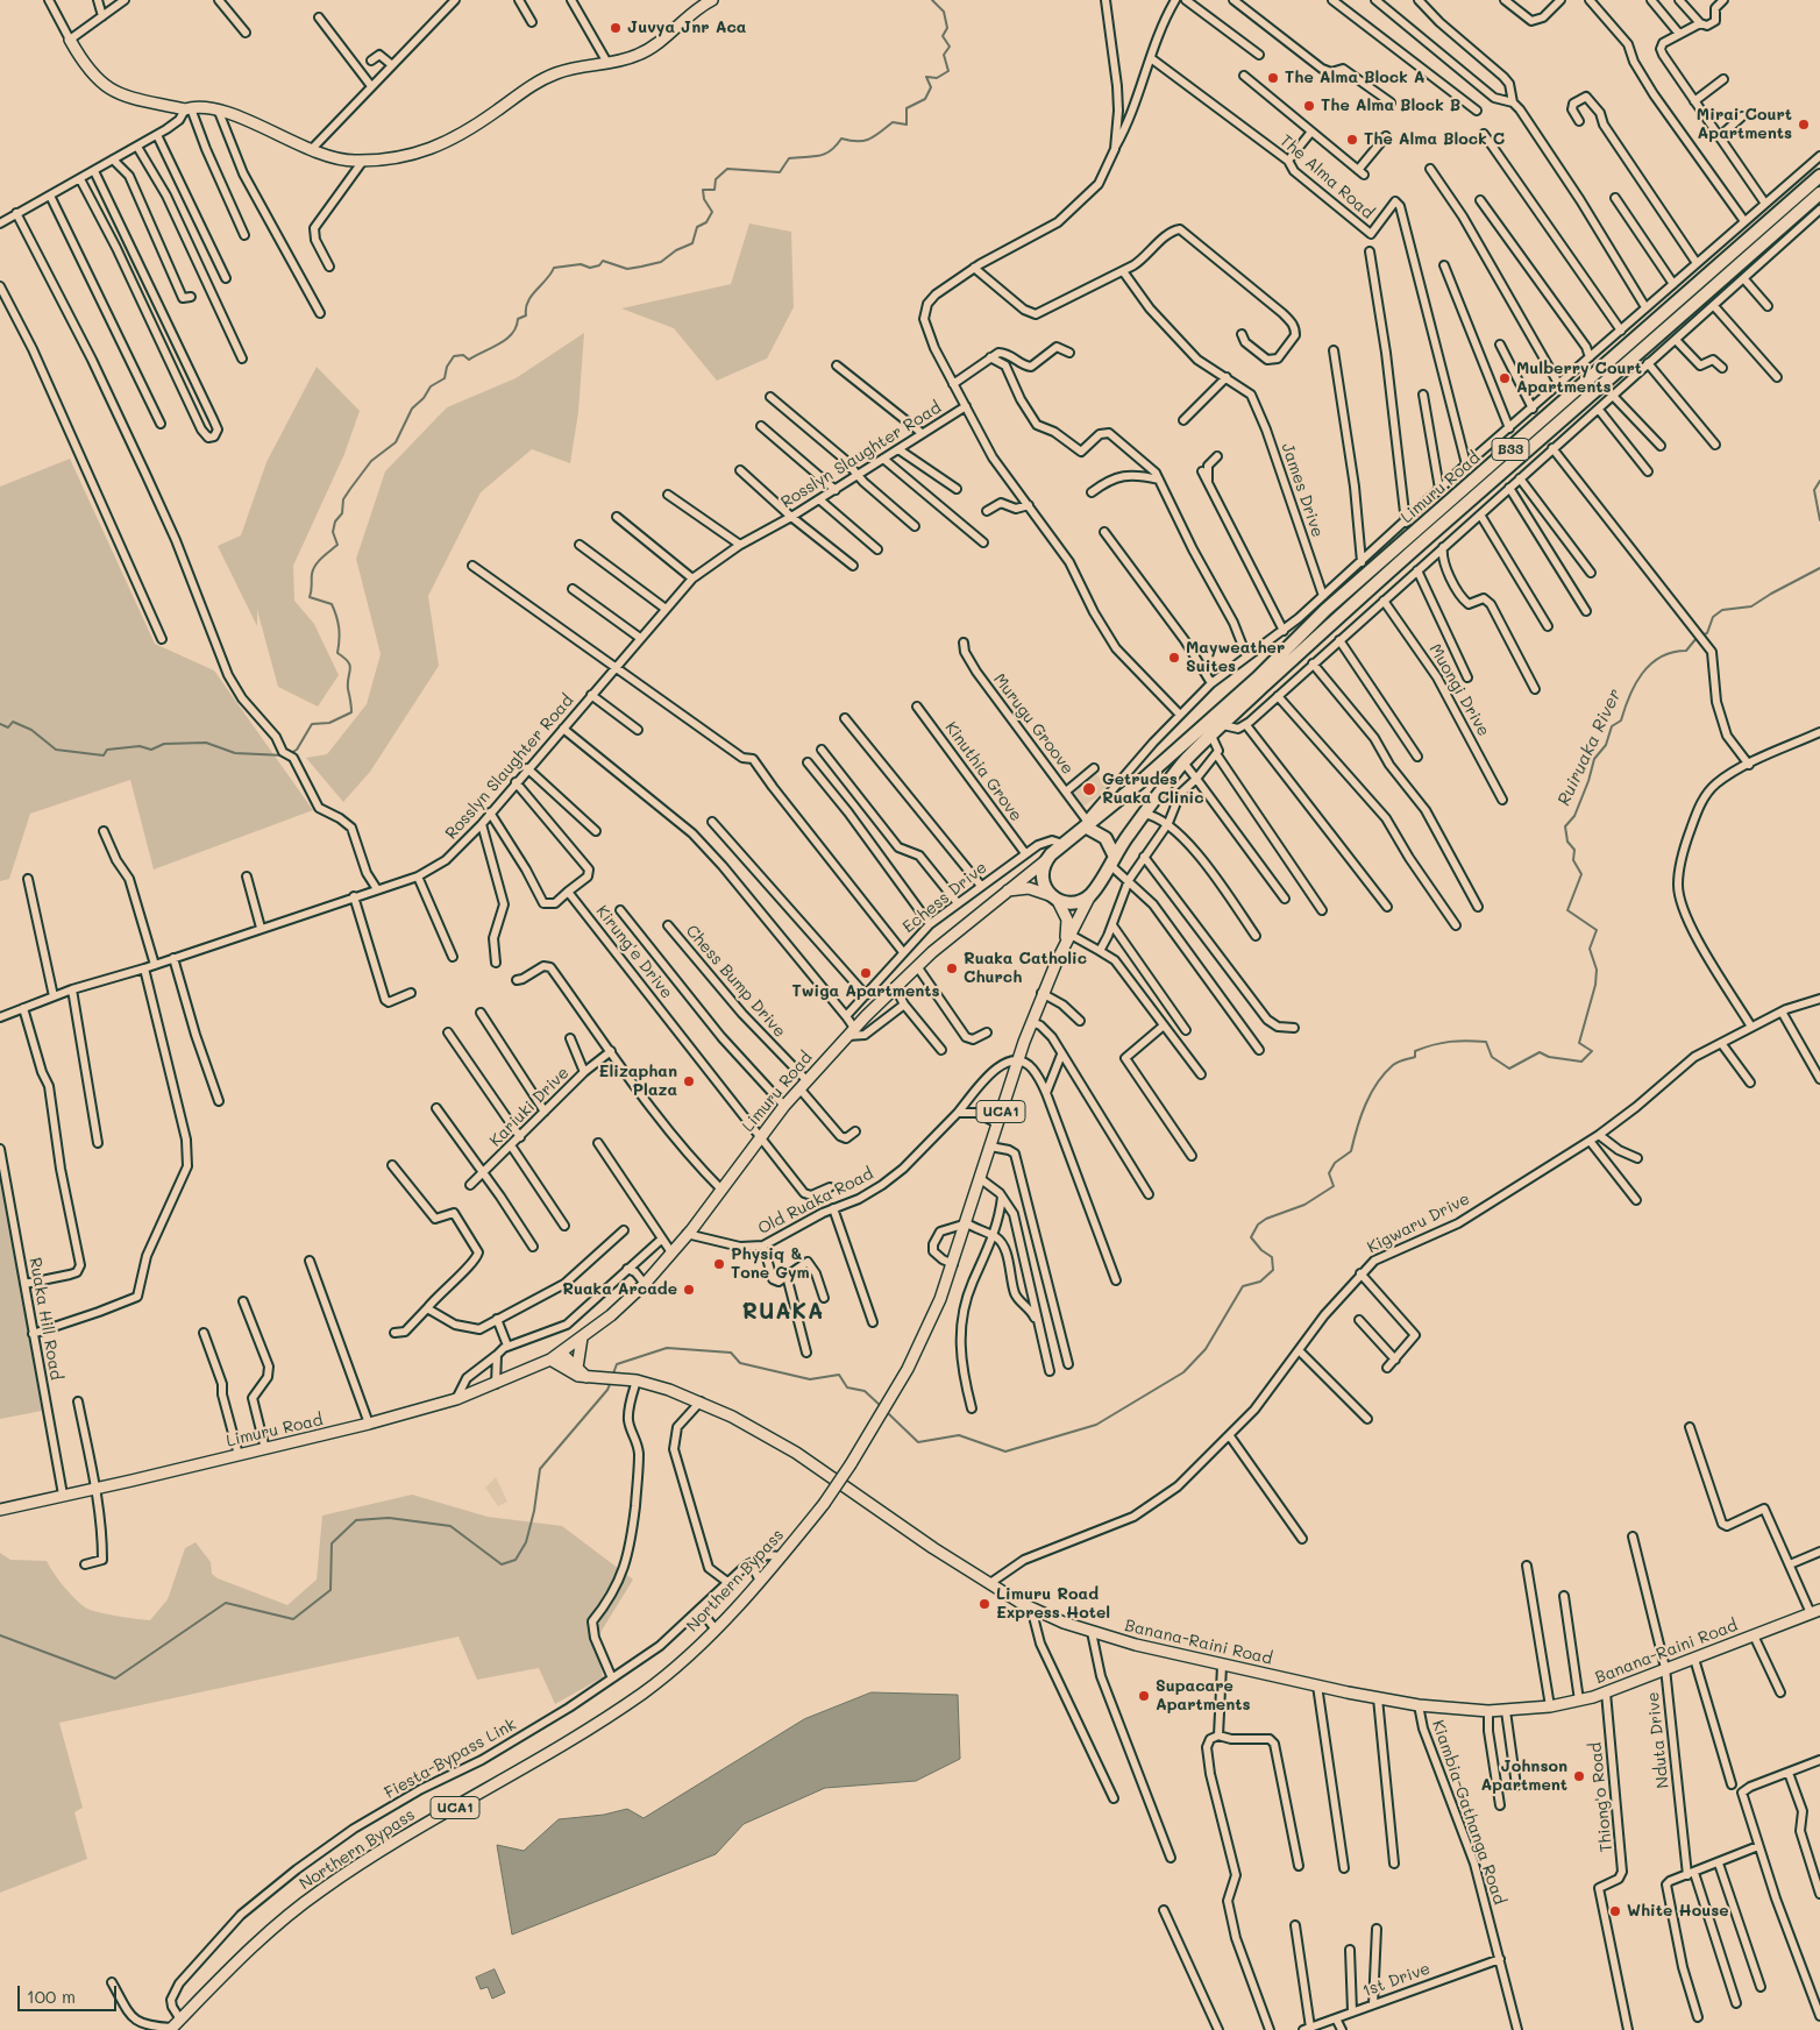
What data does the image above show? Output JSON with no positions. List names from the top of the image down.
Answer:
{
  "streets": {
    "highway": ["B33", "Limuru Road", "Northern Bypass"],
    "main road": ["UCA1", "Banana-Raini Road"],
    "street": [
      "The Alma Road",
      "Rosslyn Slaughter Road",
      "James Drive",
      "Muongi Drive",
      "Murugu Groove",
      "Kinuthia Grove",
      "Echess Drive",
      "Kirung'e Drive",
      "Chess Bump Drive",
      "Kariuki Drive",
      "Old Ruaka Road",
      "Kigwaru Drive",
      "Ruaka Hill Road",
      "Nduta Drive",
      "Fiesta-Bypass Link",
      "Thiong'o Road",
      "Kiambia-Gathanga Road",
      "1st Drive"
    ]
  },
  "crossings": [
    ["Limuru Road", "Murugu Groove"],
    ["Limuru Road", "Echess Drive"],
    ["Limuru Road", "Kirung'e Drive"],
    ["Limuru Road", "Chess Bump Drive"],
    ["Limuru Road", "Old Ruaka Road"],
    ["Limuru Road", "Ruaka Hill Road"],
    ["Limuru Road", "Northern Bypass"],
    ["Murugu Groove", "Echess Drive"],
    ["Murugu Groove", "Northern Bypass"],
    ["Kinuthia Grove", "Echess Drive"],
    ["Echess Drive", "Northern Bypass"],
    ["Old Ruaka Road", "Northern Bypass"],
    ["Kigwaru Drive", "Banana-Raini Road"],
    ["Northern Bypass", "Fiesta-Bypass Link"],
    ["Banana-Raini Road", "Nduta Drive"],
    ["Banana-Raini Road", "Thiong'o Road"],
    ["Banana-Raini Road", "Kiambia-Gathanga Road"],
    ["Kiambia-Gathanga Road", "1st Drive"]
  ],
  "districts": ["RUAKA"],
  "water": ["Ruiruaka River"],
  "places": [
    "Juvya Jnr Aca",
    "The Alma Block A",
    "The Alma Block B",
    "Mirai Court Apartments",
    "The Alma Block C",
    "Mulberry Court Apartments",
    "Mayweather Suites",
    "Getrudes Ruaka Clinic",
    "Ruaka Catholic Church",
    "Twiga Apartments",
    "Elizaphan Plaza",
    "Physiq & Tone Gym",
    "Ruaka Arcade",
    "Limuru Road Express Hotel",
    "Supacare Apartments",
    "Johnson Apartment",
    "White House"
  ],
  "scale_bar": "100 m"
}
